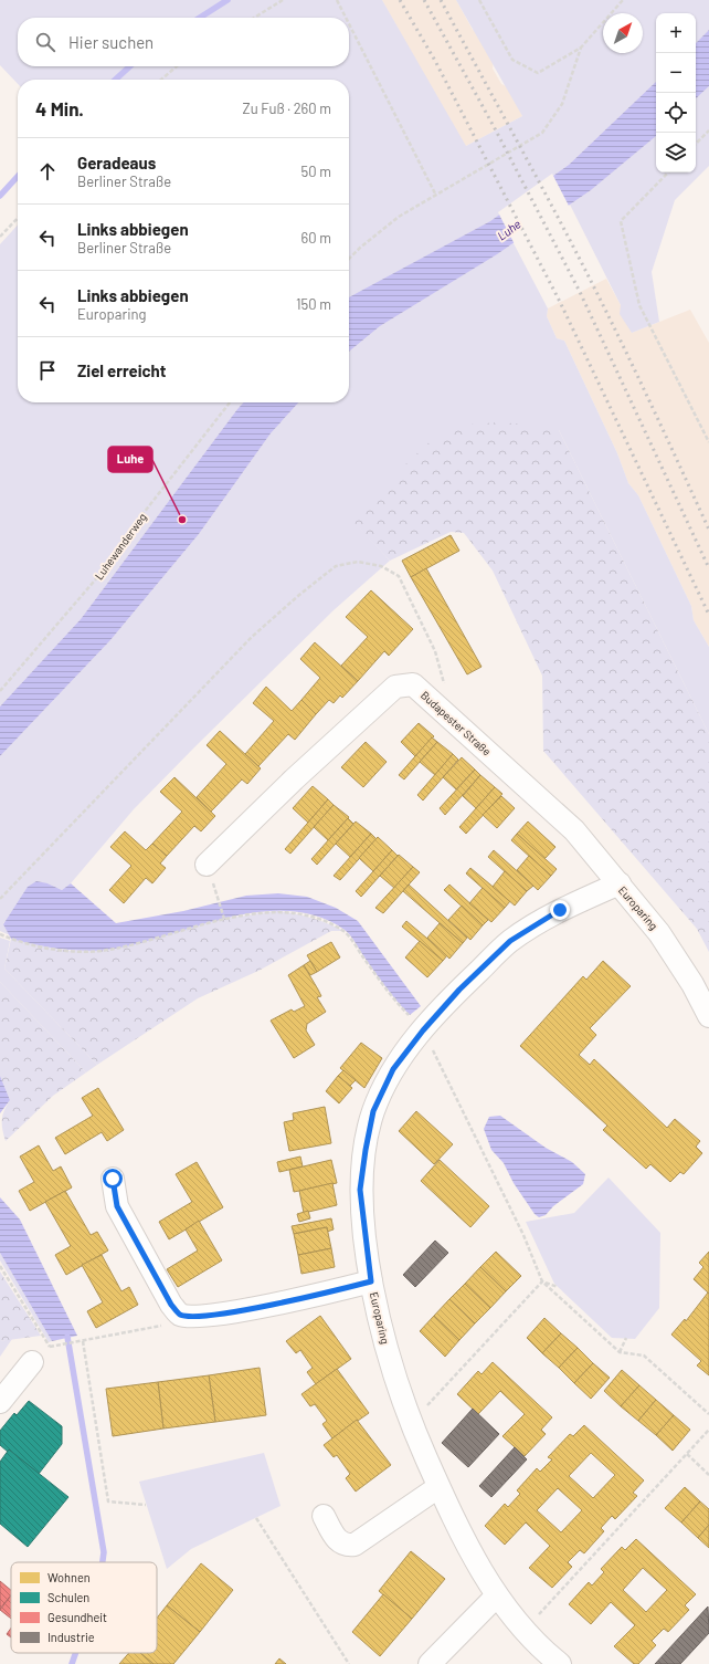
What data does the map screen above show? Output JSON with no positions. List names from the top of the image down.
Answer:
{
  "streets": {
    "street": ["Budapester Straße", "Europaring"],
    "path": ["Luhewanderweg"]
  },
  "crossings": [
    ["Budapester Straße", "Europaring"]
  ],
  "water": ["Luhe"],
  "places": ["Luhe"],
  "legend": [
    "Wohnen",
    "Schulen",
    "Gesundheit",
    "Industrie"
  ],
  "north": "top right",
  "page": {
    "map_buttons": ["+", "−"],
    "search": "Hier suchen",
    "heading": ["4 Min.", "Zu Fuß · 260 m"],
    "list": [
      ["Geradeaus", "Berliner Straße", "50 m"],
      ["Links abbiegen", "Berliner Straße", "60 m"],
      ["Links abbiegen", "Europaring", "150 m"],
      "Ziel erreicht"
    ]
  }
}
